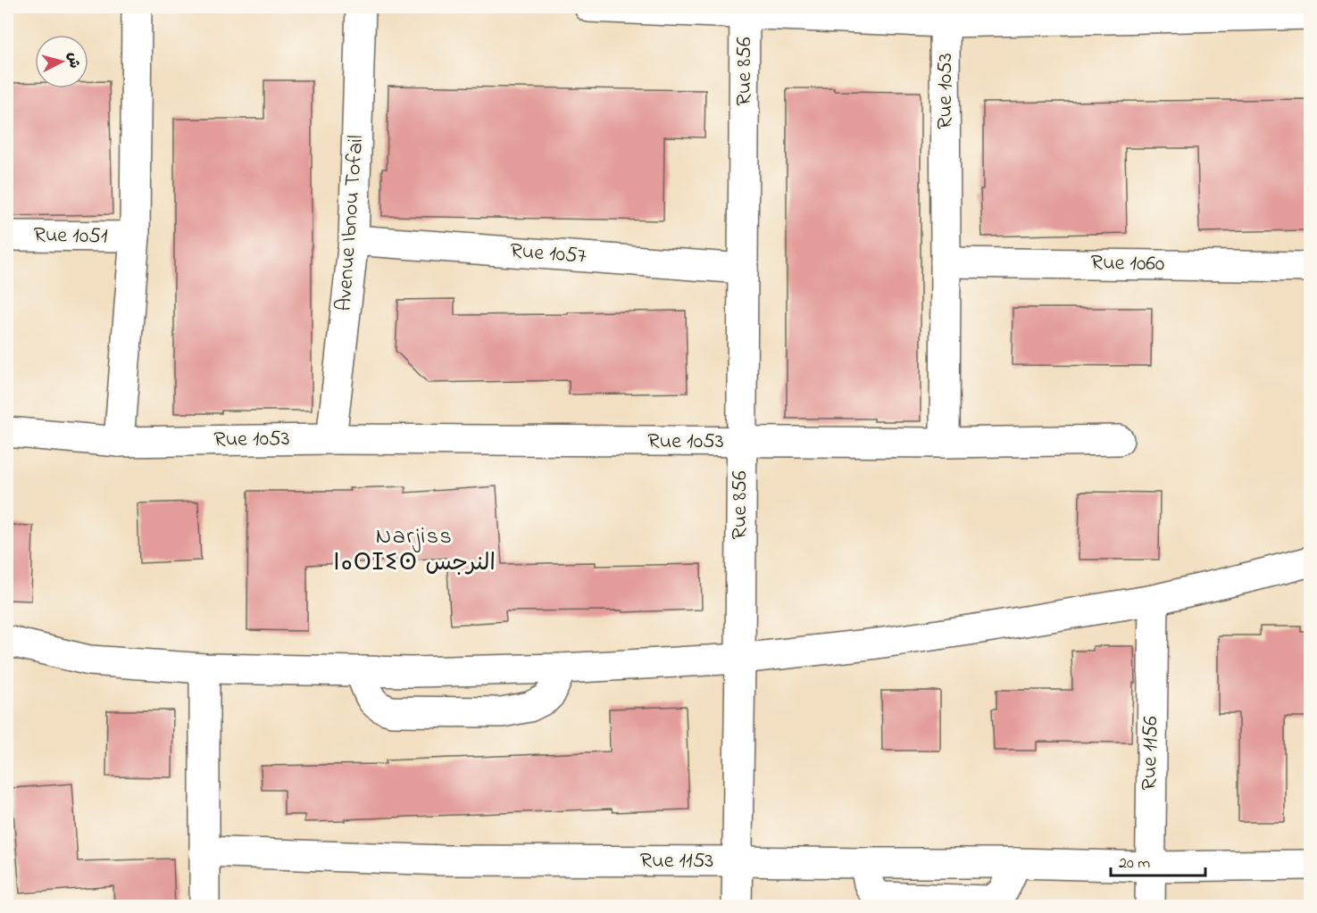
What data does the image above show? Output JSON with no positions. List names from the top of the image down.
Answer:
{
  "streets": {
    "street": [
      "Rue 856",
      "Rue 1053",
      "Avenue Ibnou Tofail",
      "Rue 1051",
      "Rue 1057",
      "Rue 1060",
      "Rue 1156",
      "Rue 1153"
    ]
  },
  "crossings": [
    ["Rue 856", "Rue 1053"],
    ["Rue 856", "Rue 1057"],
    ["Rue 856", "Rue 1153"],
    ["Rue 1053", "Avenue Ibnou Tofail"],
    ["Rue 1053", "Rue 1060"],
    ["Avenue Ibnou Tofail", "Rue 1057"],
    ["Rue 1156", "Rue 1153"]
  ],
  "districts": ["Narjiss ⵏⴰⵔⵊⵉⵙ النرجس"],
  "scale_bar": "20 m",
  "north": "right"
}
